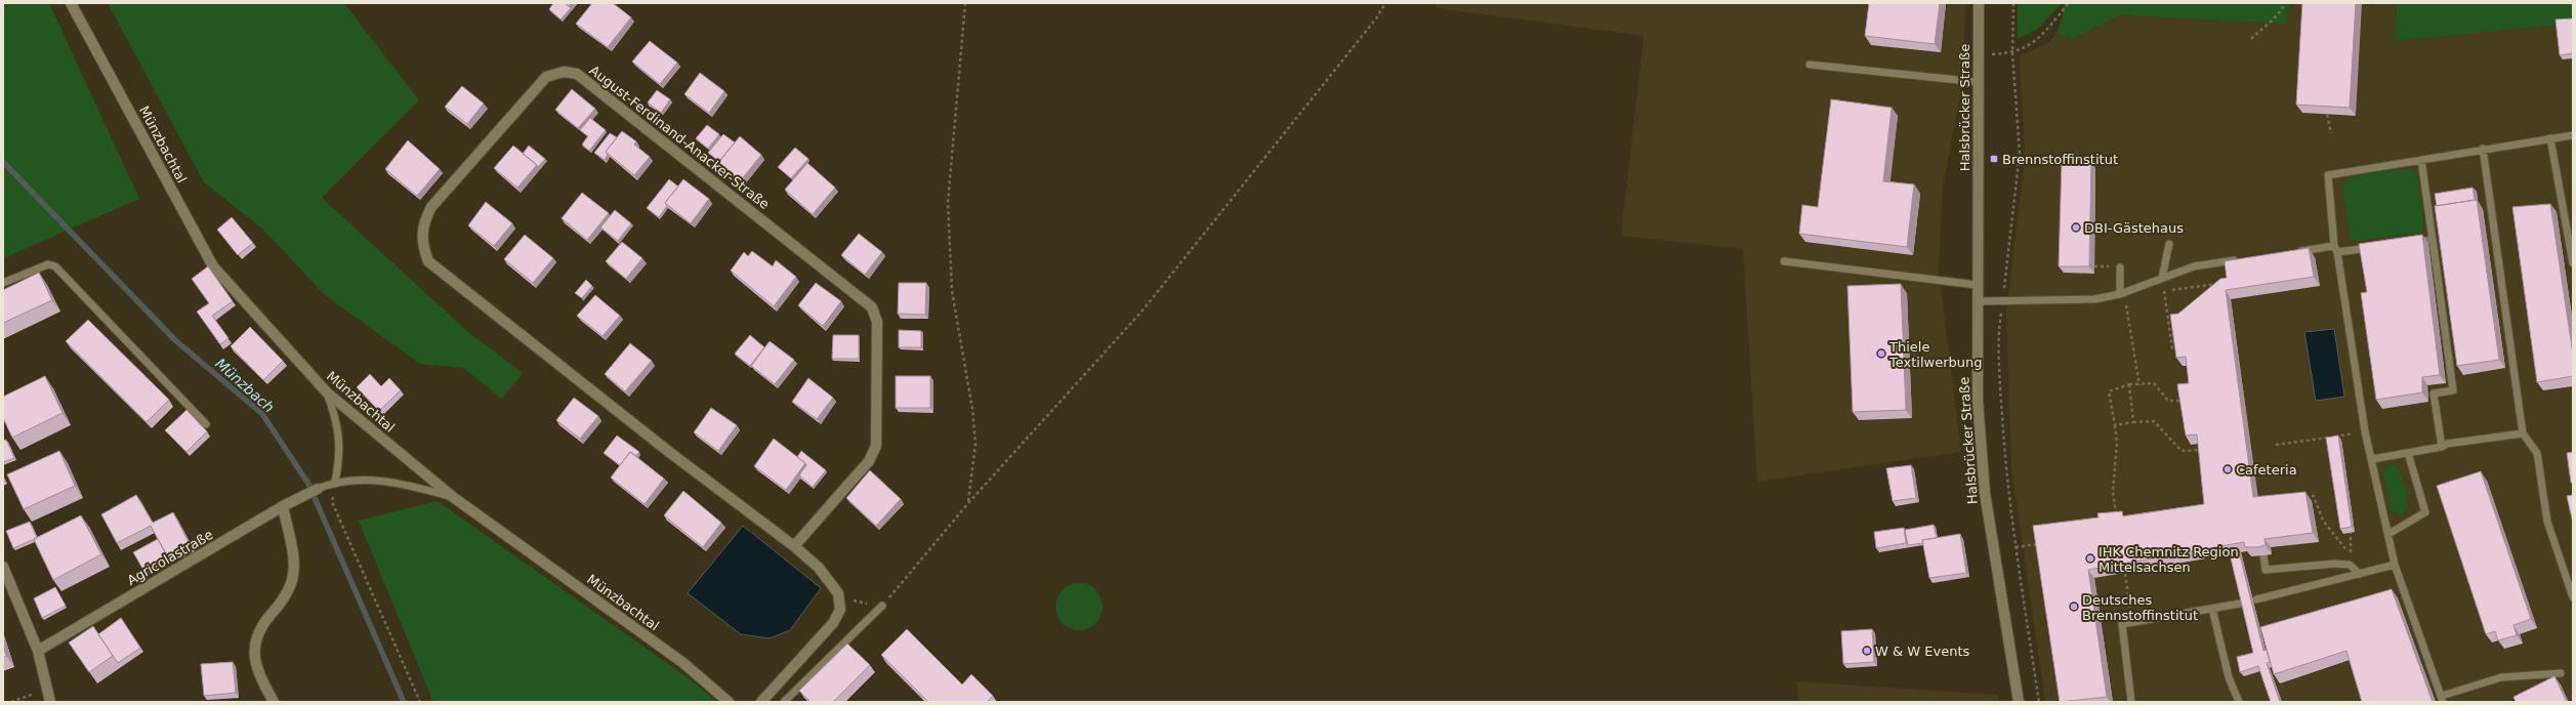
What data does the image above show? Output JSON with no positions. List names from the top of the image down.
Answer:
{
  "streets": {
    "street": [
      "Halsbrücker Straße",
      "August-Ferdinand-Anacker-Straße",
      "Münzbachtal",
      "Agricolastraße"
    ]
  },
  "water": ["Münzbach"],
  "places": {
    "transit": ["Brennstoffinstitut"],
    "other": [
      "DBI-Gästehaus",
      "Thiele Textilwerbung",
      "Cafeteria",
      "IHK Chemnitz Region Mittelsachsen",
      "Deutsches Brennstoffinstitut",
      "W & W Events"
    ]
  }
}
